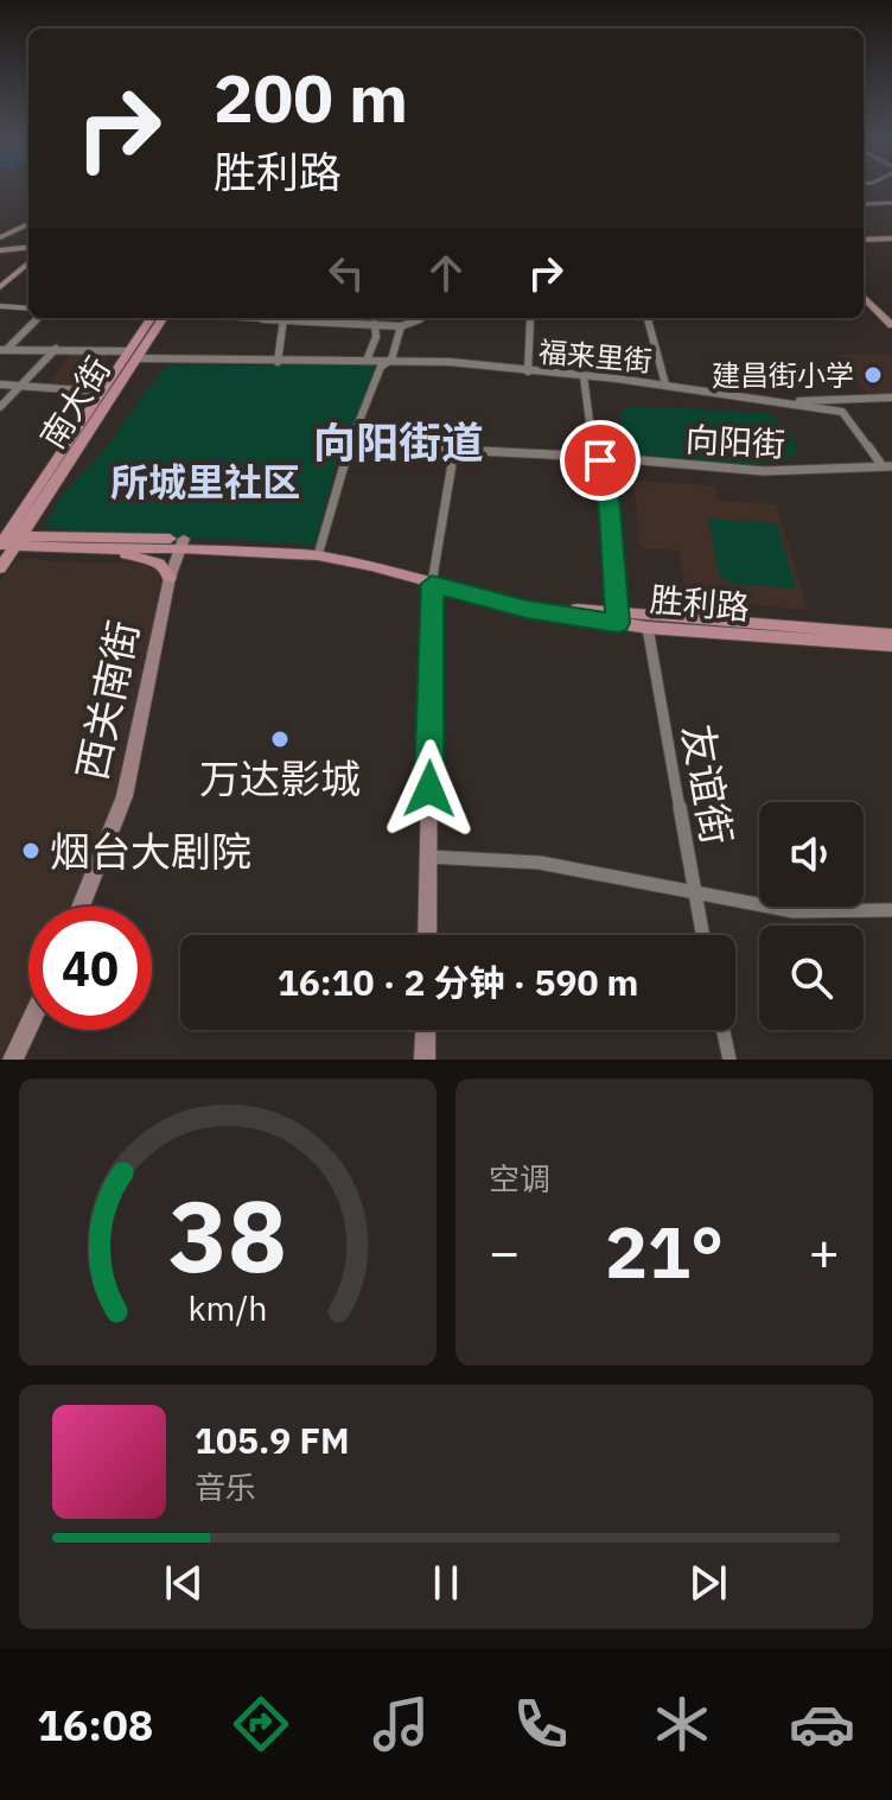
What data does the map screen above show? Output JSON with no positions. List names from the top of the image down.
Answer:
{
  "streets": {
    "main road": ["南大街", "胜利路"],
    "street": [
      "福来里街",
      "向阳街",
      "西关南街",
      "友谊街"
    ]
  },
  "crossings": [
    ["福来里街", "南大街"],
    ["福来里街", "向阳街"],
    ["南大街", "胜利路"],
    ["胜利路", "西关南街"],
    ["胜利路", "友谊街"]
  ],
  "districts": ["向阳街道", "所城里社区"],
  "places": ["建昌街小学", "万达影城", "烟台大剧院"],
  "page": {
    "turn": ["200 m", "胜利路"],
    "limit": "40",
    "trip": "16:10 · 2 分钟 · 590 m",
    "tile": "空调",
    "heat": ["−", "21°", "+"],
    "song": ["105.9 FM", "音乐"],
    "tabs": "16:08",
    "gauge": ["38", "km/h"]
  }
}
